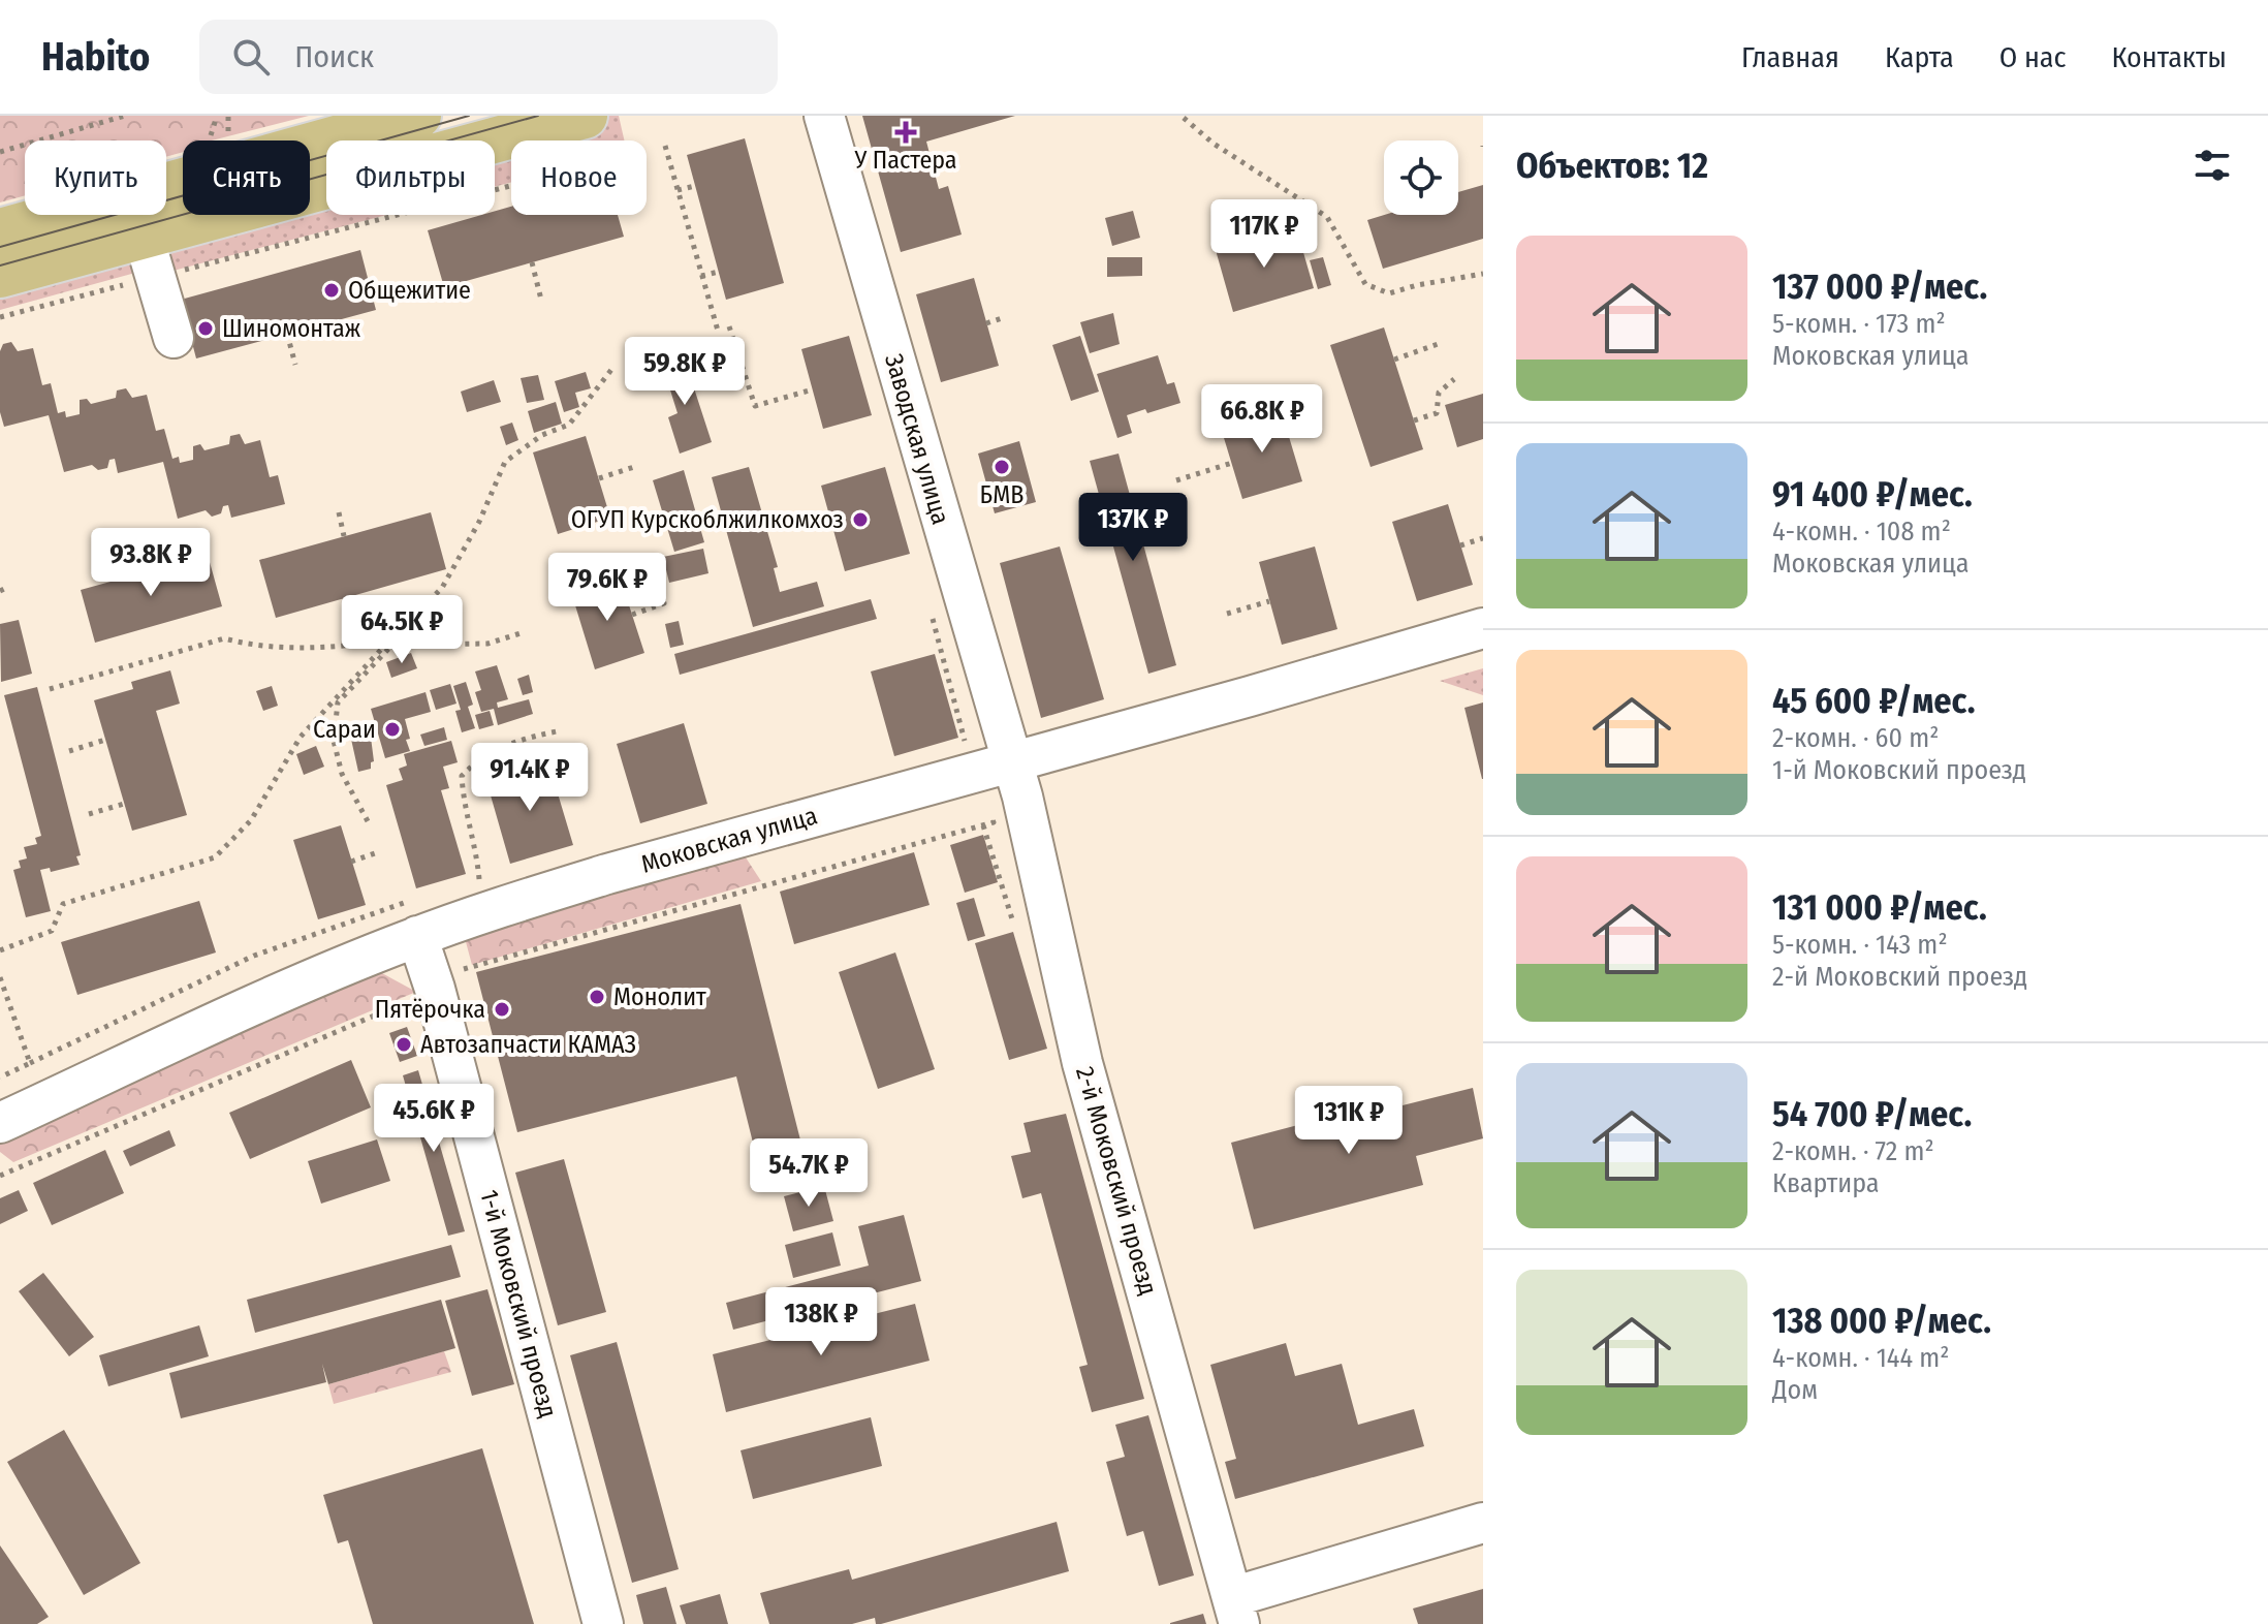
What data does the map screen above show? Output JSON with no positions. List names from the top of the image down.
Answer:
{
  "streets": {
    "street": [
      "Заводская улица",
      "Моковская улица",
      "2-й Моковский проезд",
      "1-й Моковский проезд"
    ]
  },
  "crossings": [
    ["Заводская улица", "Моковская улица"],
    ["Заводская улица", "2-й Моковский проезд"],
    ["Моковская улица", "2-й Моковский проезд"],
    ["Моковская улица", "1-й Моковский проезд"]
  ],
  "places": {
    "health": ["У Пастера"],
    "other": [
      "Общежитие",
      "Шиномонтаж",
      "БМВ",
      "ОГУП Курскоблжилкомхоз",
      "Сараи",
      "Монолит",
      "Пятёрочка",
      "Автозапчасти КАМАЗ"
    ]
  },
  "page": {
    "header": "Habito",
    "search": "Поиск",
    "nav": [
      "Главная",
      "Карта",
      "О нас",
      "Контакты"
    ],
    "heading": "Объектов: 12",
    "chip": [
      "Купить",
      "Снять",
      "Фильтры",
      "Новое"
    ],
    "price": [
      "117K ₽",
      "59.8K ₽",
      "66.8K ₽",
      "137K ₽",
      "93.8K ₽",
      "79.6K ₽",
      "64.5K ₽",
      "91.4K ₽",
      "45.6K ₽",
      "131K ₽",
      "54.7K ₽",
      "138K ₽"
    ],
    "list": [
      {
        "name": "137 000 ₽/мес.",
        "note": "5-комн. · 173 m² · Моковская улица"
      },
      {
        "name": "91 400 ₽/мес.",
        "note": "4-комн. · 108 m² · Моковская улица"
      },
      {
        "name": "45 600 ₽/мес.",
        "note": "2-комн. · 60 m² · 1-й Моковский проезд"
      },
      {
        "name": "131 000 ₽/мес.",
        "note": "5-комн. · 143 m² · 2-й Моковский проезд"
      },
      {
        "name": "54 700 ₽/мес.",
        "note": "2-комн. · 72 m² · Квартира"
      },
      {
        "name": "138 000 ₽/мес.",
        "note": "4-комн. · 144 m² · Дом"
      }
    ]
  }
}
